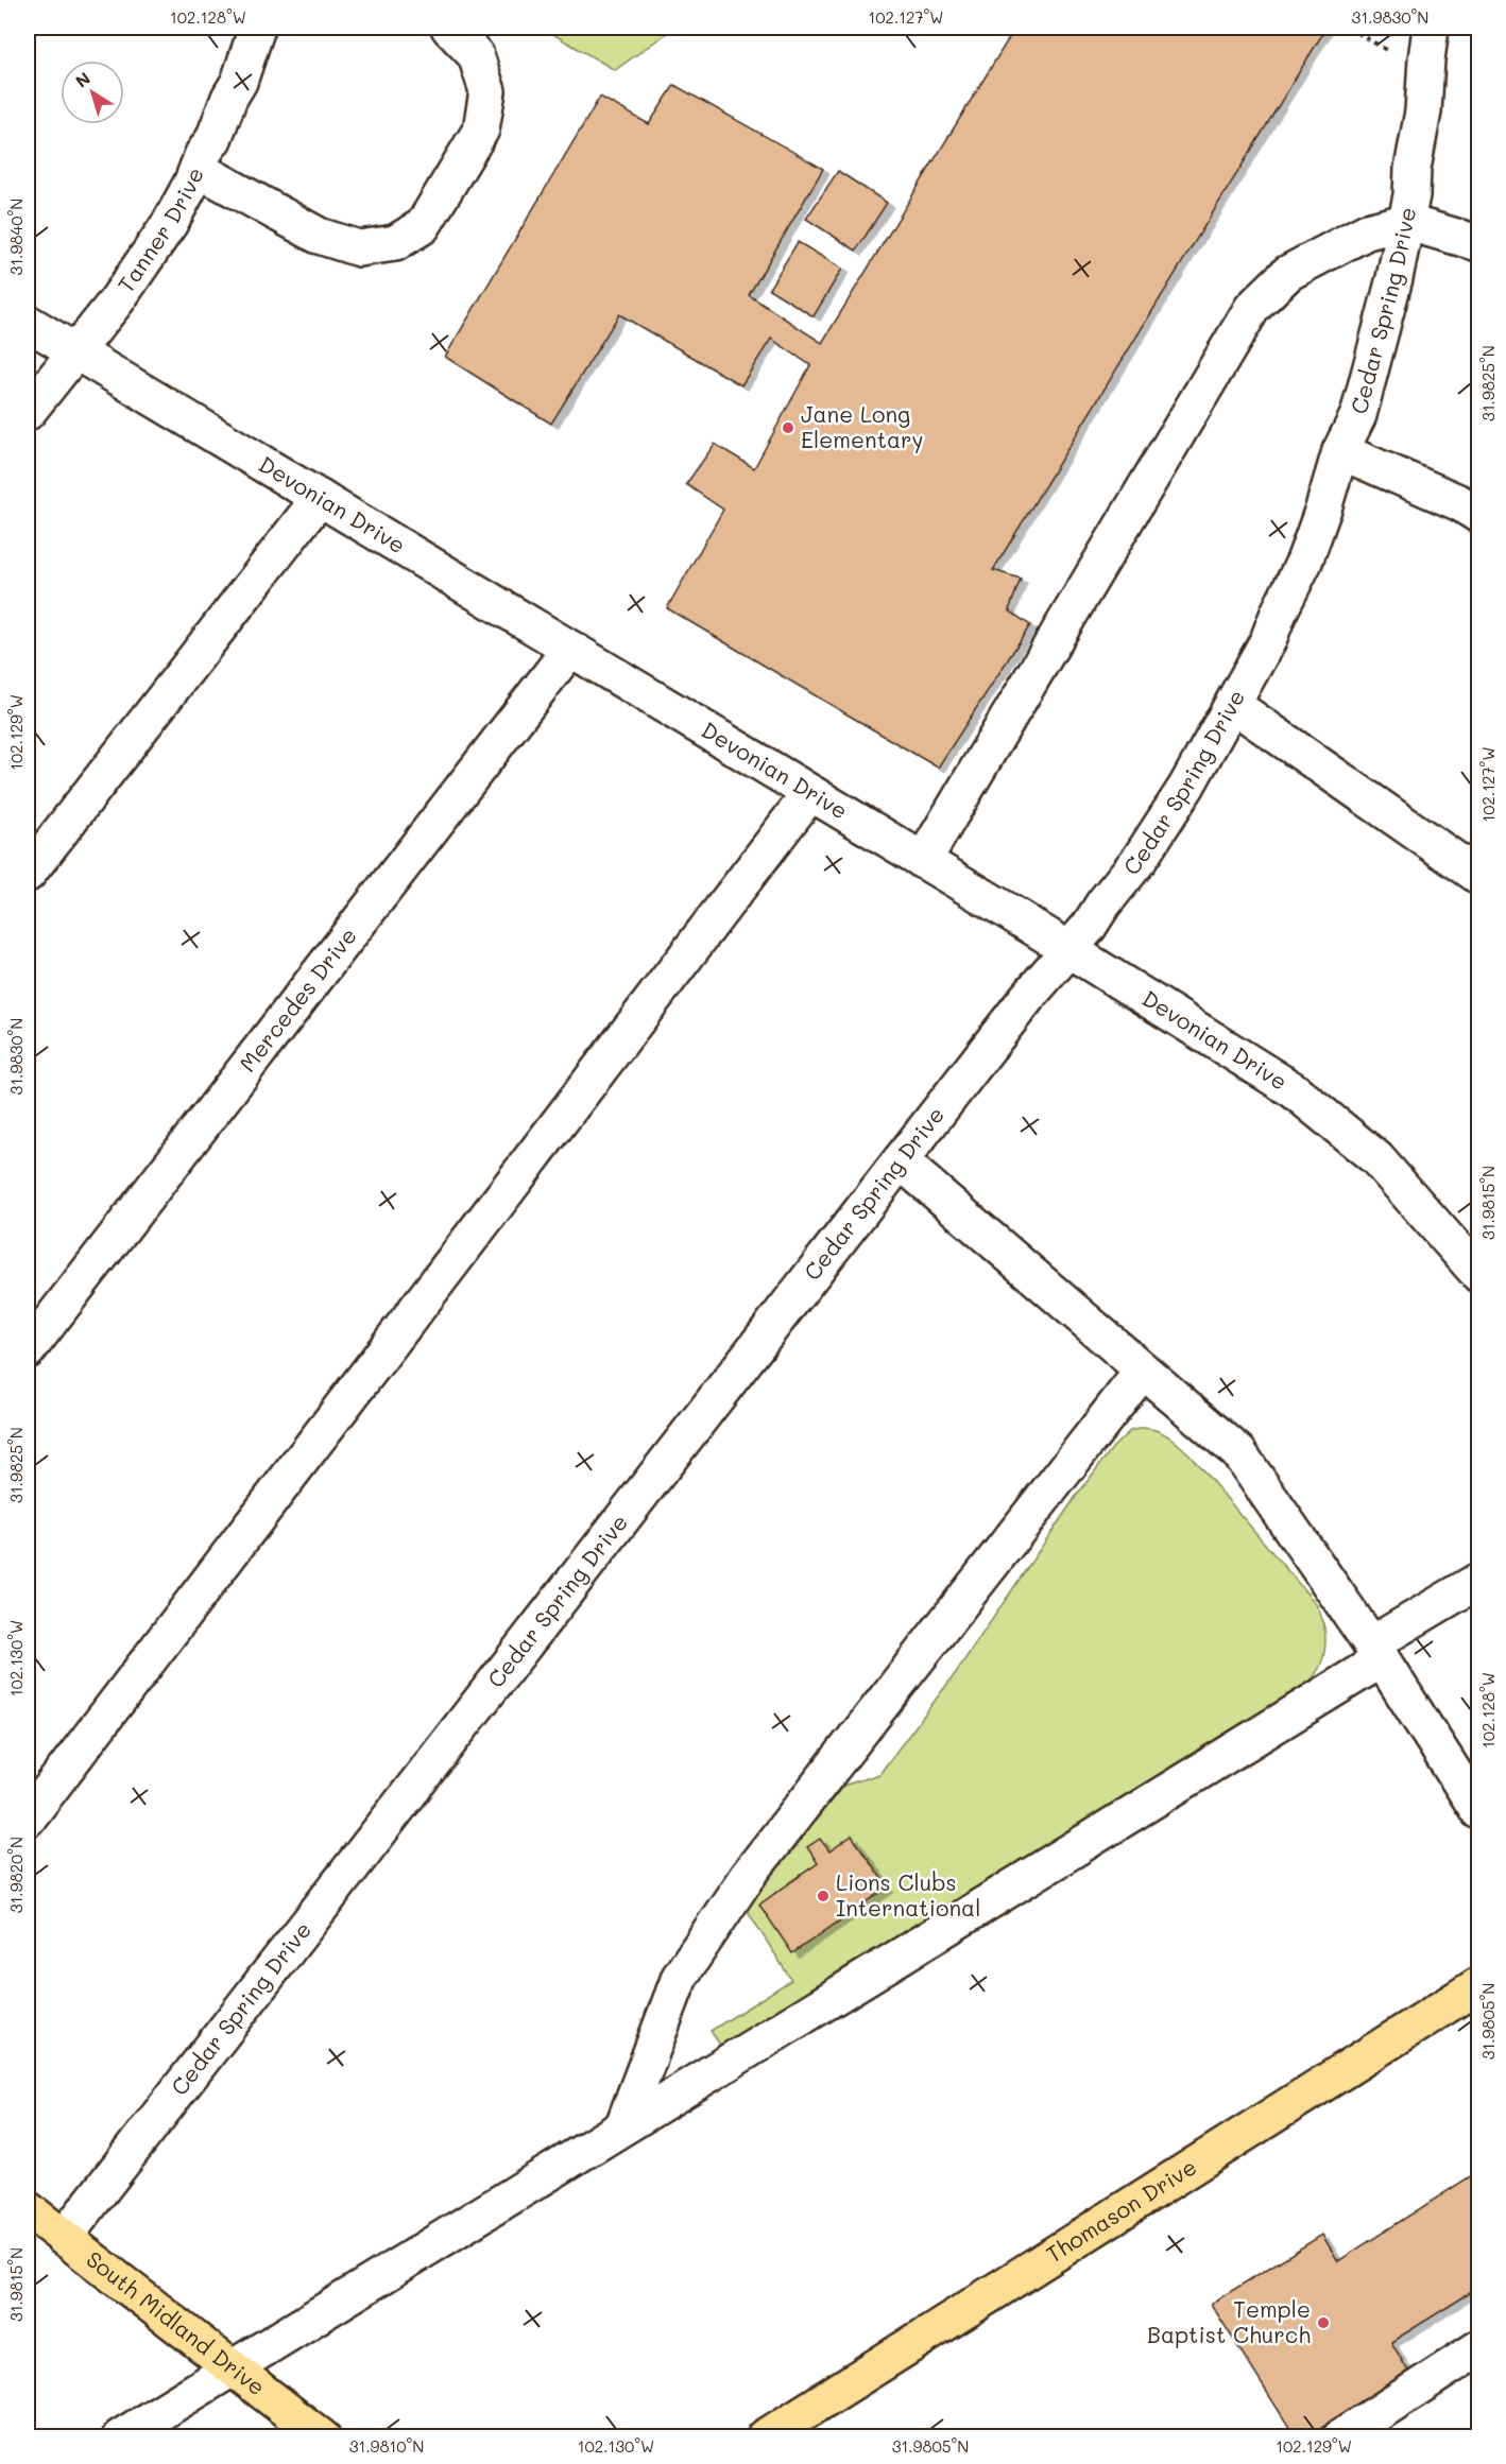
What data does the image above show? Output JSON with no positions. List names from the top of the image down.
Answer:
{
  "streets": {
    "main road": ["Thomason Drive", "South Midland Drive"],
    "street": [
      "Tanner Drive",
      "Cedar Spring Drive",
      "Devonian Drive",
      "Mercedes Drive"
    ]
  },
  "crossings": [
    ["Tanner Drive", "Devonian Drive"],
    ["Cedar Spring Drive", "Devonian Drive"],
    ["Cedar Spring Drive", "South Midland Drive"],
    ["Devonian Drive", "Mercedes Drive"]
  ],
  "places": ["Jane Long Elementary", "Lions Clubs International", "Temple Baptist Church"],
  "north": "top left",
  "coordinates": [
    "102.128°W",
    "102.127°W",
    "31.9830°N",
    "31.9840°N",
    "31.9825°N",
    "102.129°W",
    "31.9815°N",
    "102.130°W",
    "31.9820°N",
    "31.9805°N",
    "31.9810°N"
  ]
}
